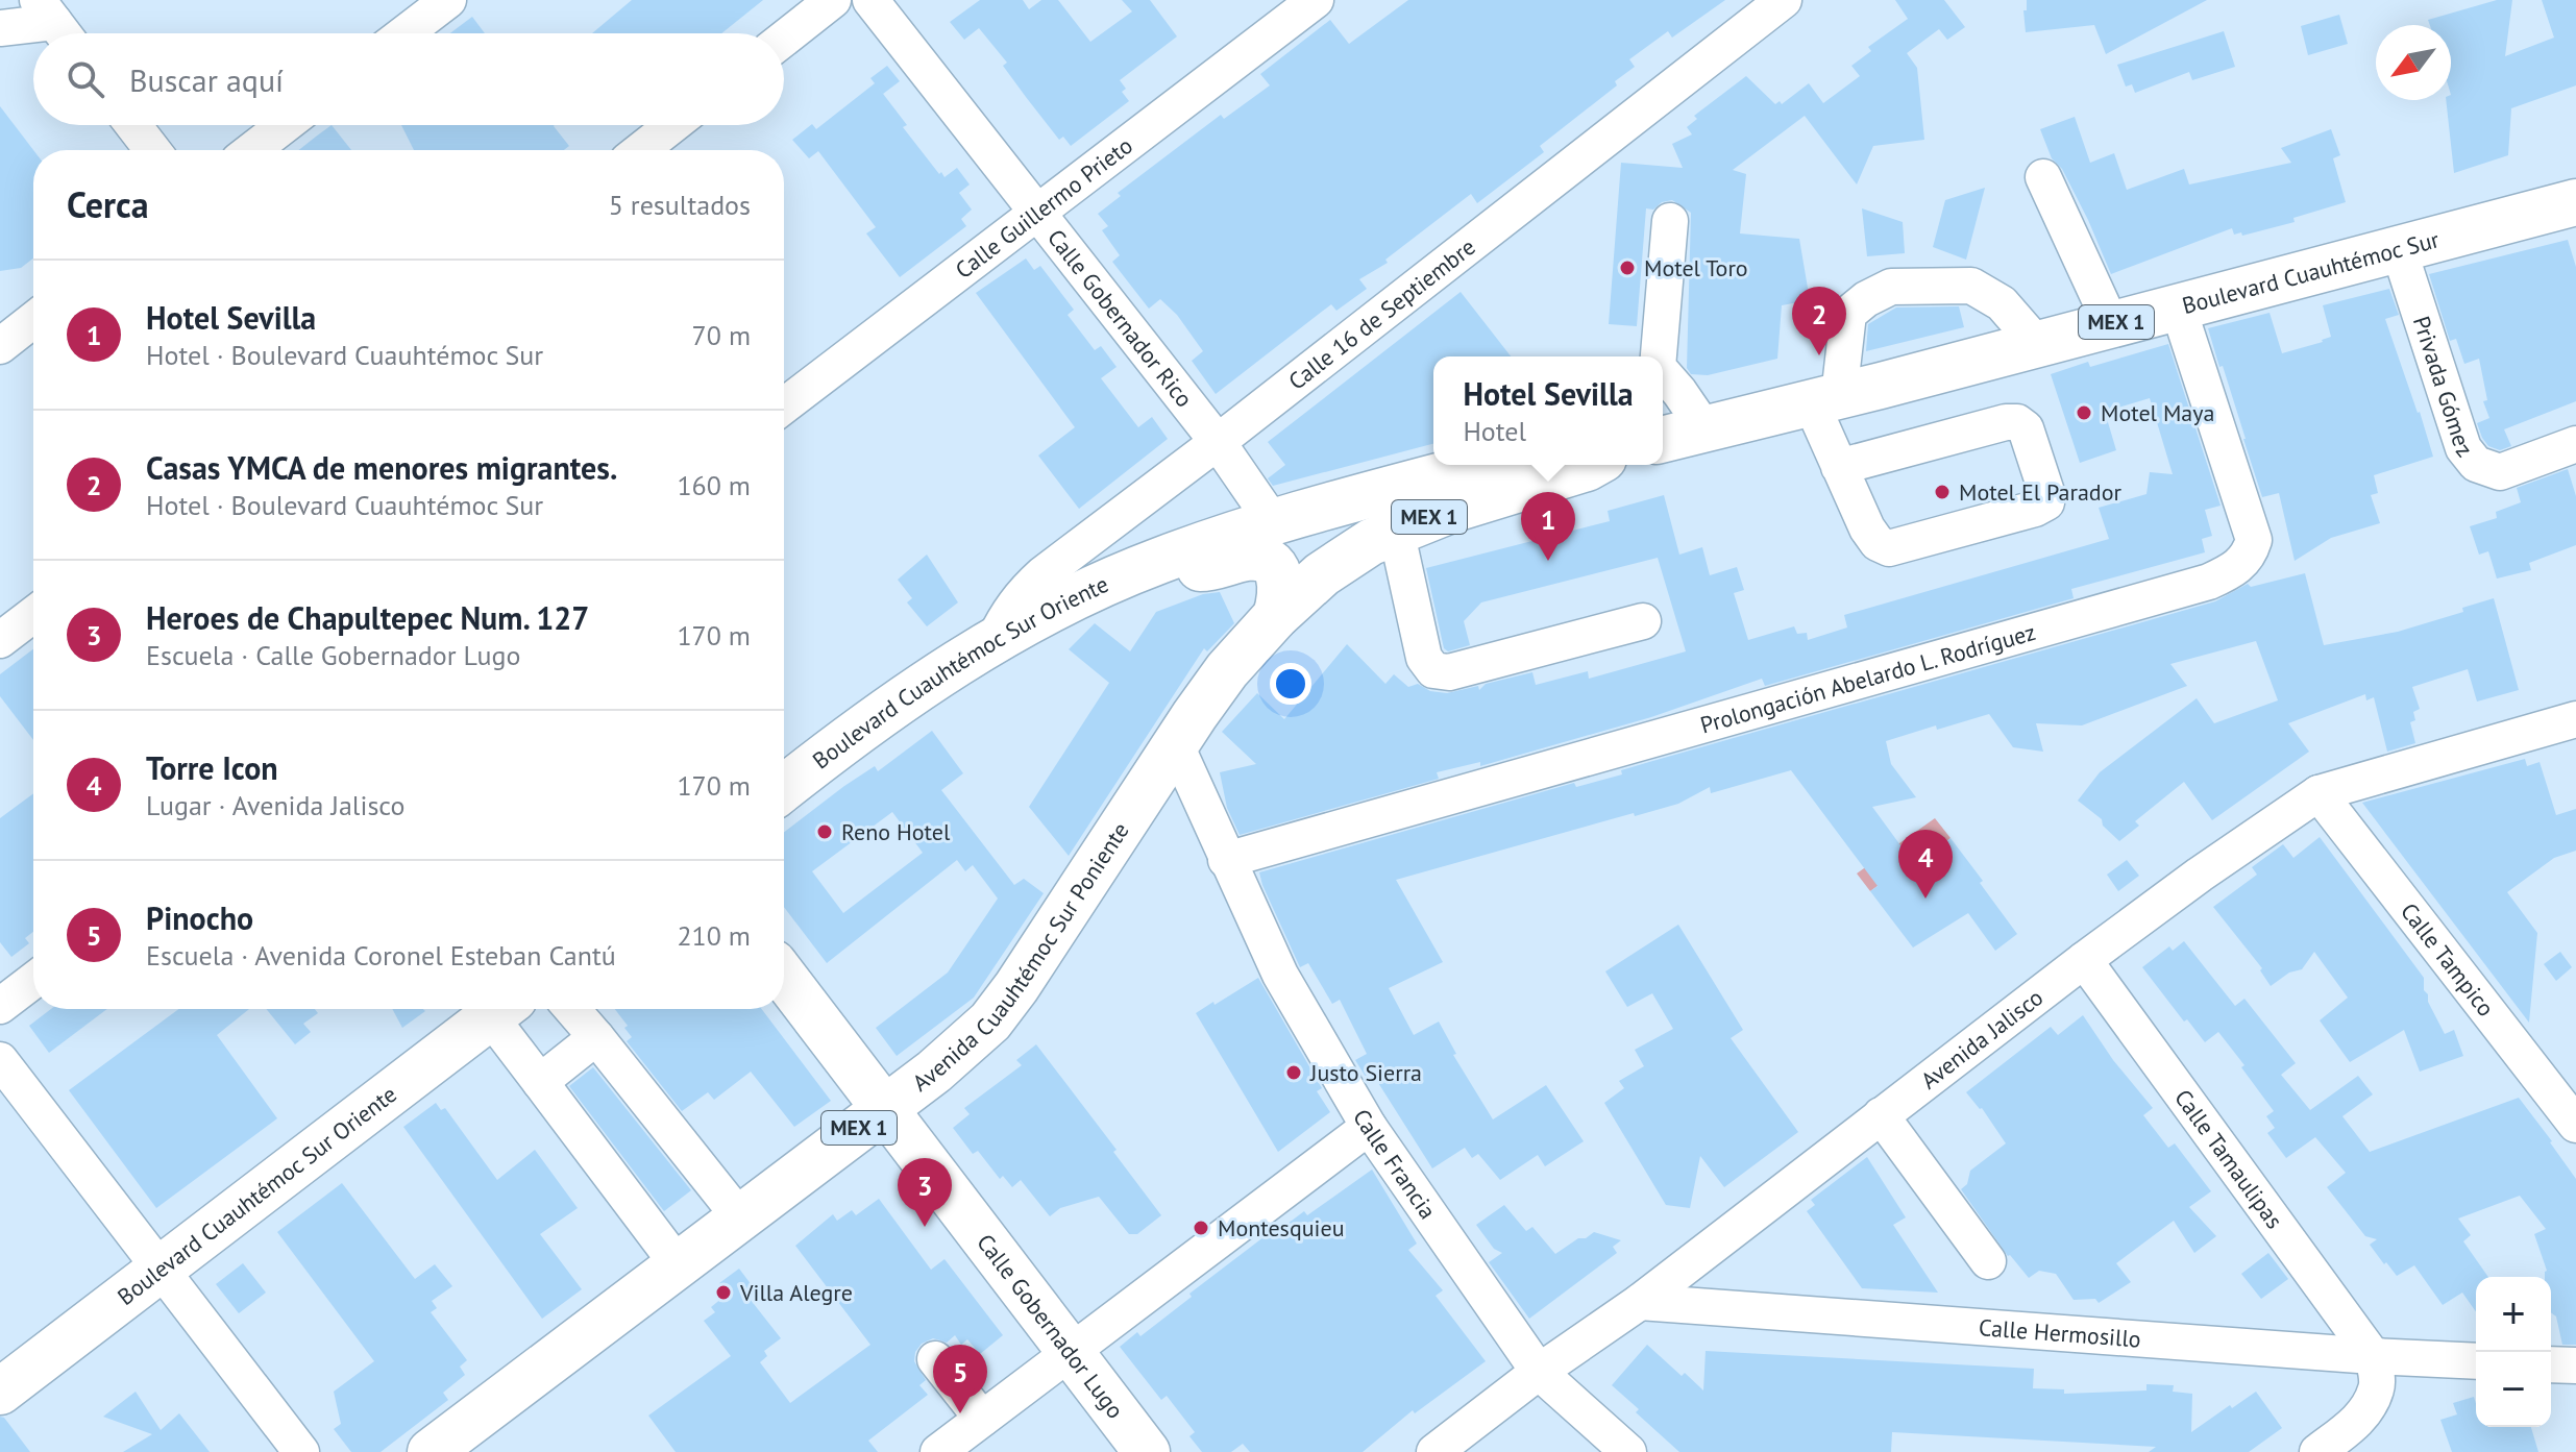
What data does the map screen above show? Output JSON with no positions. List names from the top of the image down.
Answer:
{
  "streets": {
    "main road": [
      "Boulevard Cuauhtémoc Sur",
      "MEX 1",
      "Boulevard Cuauhtémoc Sur Oriente",
      "Avenida Cuauhtémoc Sur Poniente",
      "Calle Gobernador Lugo"
    ],
    "street": [
      "Calle Guillermo Prieto",
      "Calle 16 de Septiembre",
      "Calle Gobernador Rico",
      "Privada Gómez",
      "Prolongación Abelardo L. Rodríguez",
      "Calle Tampico",
      "Avenida Jalisco",
      "Calle Tamaulipas",
      "Calle Francia",
      "Calle Hermosillo"
    ]
  },
  "crossings": [
    ["Calle Guillermo Prieto", "Calle Gobernador Rico"],
    ["Boulevard Cuauhtémoc Sur", "Privada Gómez"],
    ["Boulevard Cuauhtémoc Sur", "Prolongación Abelardo L. Rodríguez"],
    ["Calle 16 de Septiembre", "Calle Gobernador Rico"],
    ["Calle 16 de Septiembre", "Boulevard Cuauhtémoc Sur Oriente"],
    ["Calle Gobernador Rico", "MEX 1"],
    ["MEX 1", "Boulevard Cuauhtémoc Sur Oriente"],
    ["MEX 1", "Avenida Cuauhtémoc Sur Poniente"],
    ["Prolongación Abelardo L. Rodríguez", "Calle Francia"],
    ["Avenida Cuauhtémoc Sur Poniente", "Calle Francia"],
    ["Avenida Cuauhtémoc Sur Poniente", "Calle Gobernador Lugo"],
    ["Calle Tampico", "Avenida Jalisco"],
    ["Avenida Jalisco", "Calle Tamaulipas"],
    ["Avenida Jalisco", "Calle Francia"],
    ["Avenida Jalisco", "Calle Hermosillo"],
    ["Calle Tamaulipas", "Calle Hermosillo"]
  ],
  "places": [
    "Motel Toro",
    "Motel Maya",
    "Motel El Parador",
    "Reno Hotel",
    "Justo Sierra",
    "Montesquieu",
    "Villa Alegre"
  ],
  "north": "bottom left",
  "page": {
    "search": "Buscar aquí",
    "heading": ["Cerca", "5 resultados"],
    "list": [
      {
        "mark": "1",
        "name": "Hotel Sevilla",
        "note": "Hotel · Boulevard Cuauhtémoc Sur",
        "value": "70 m"
      },
      {
        "mark": "2",
        "name": "Casas YMCA de menores migrantes.",
        "note": "Hotel · Boulevard Cuauhtémoc Sur",
        "value": "160 m"
      },
      {
        "mark": "3",
        "name": "Heroes de Chapultepec Num. 127",
        "note": "Escuela · Calle Gobernador Lugo",
        "value": "170 m"
      },
      {
        "mark": "4",
        "name": "Torre Icon",
        "note": "Lugar · Avenida Jalisco",
        "value": "170 m"
      },
      {
        "mark": "5",
        "name": "Pinocho",
        "note": "Escuela · Avenida Coronel Esteban Cantú",
        "value": "210 m"
      }
    ],
    "pins": [
      "2",
      "1",
      "4",
      "3",
      "5"
    ],
    "popup": ["Hotel Sevilla", "Hotel"],
    "map_buttons": ["+", "−"]
  }
}
